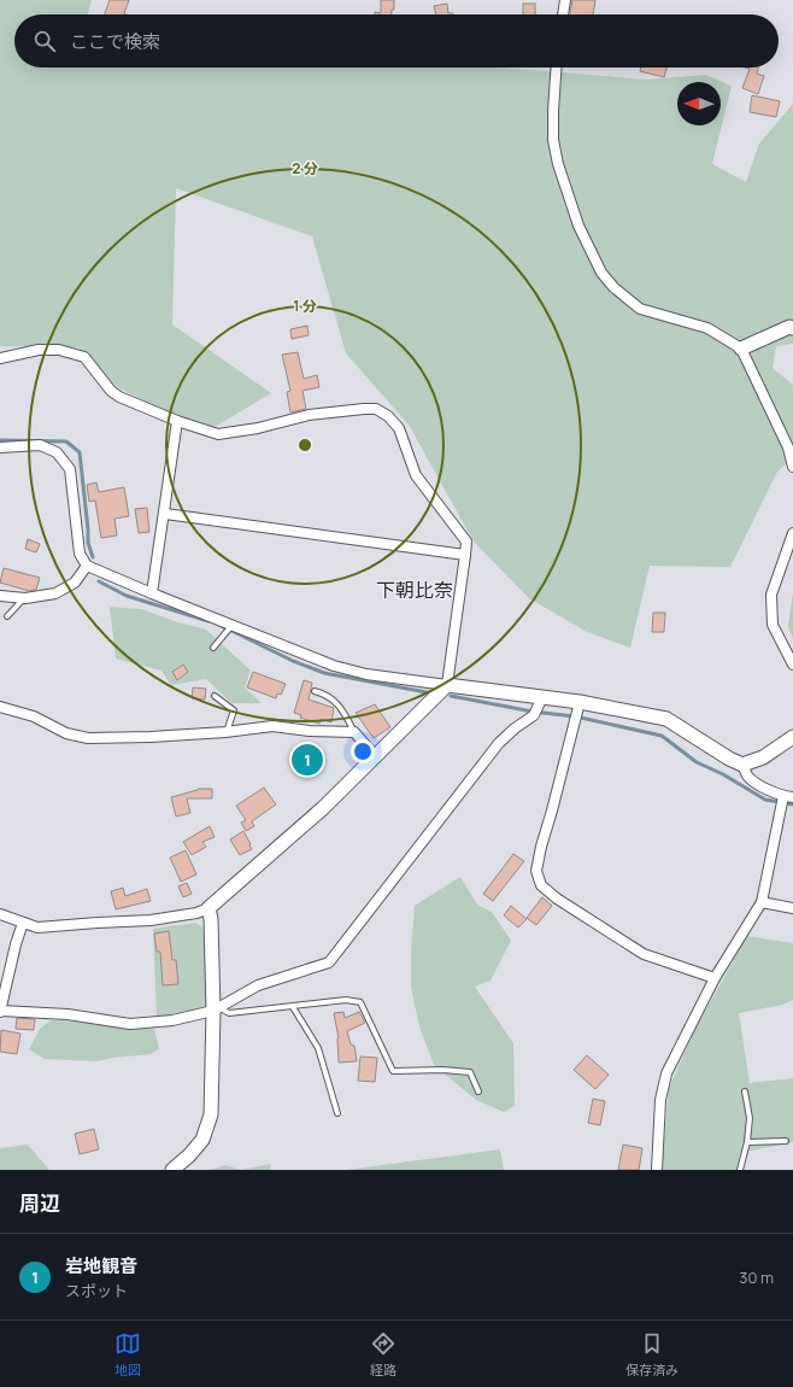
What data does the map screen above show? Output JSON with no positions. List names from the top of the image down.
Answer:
{
  "districts": ["下朝比奈"],
  "north": "left",
  "page": {
    "search": "ここで検索",
    "pins": "1",
    "heading": "周辺",
    "list": [
      {
        "mark": "1",
        "name": "岩地観音",
        "note": "スポット",
        "value": "30 m"
      }
    ],
    "nav": ["地図", "経路", "保存済み"]
  },
  "rings": ["2 分", "1 分"]
}
